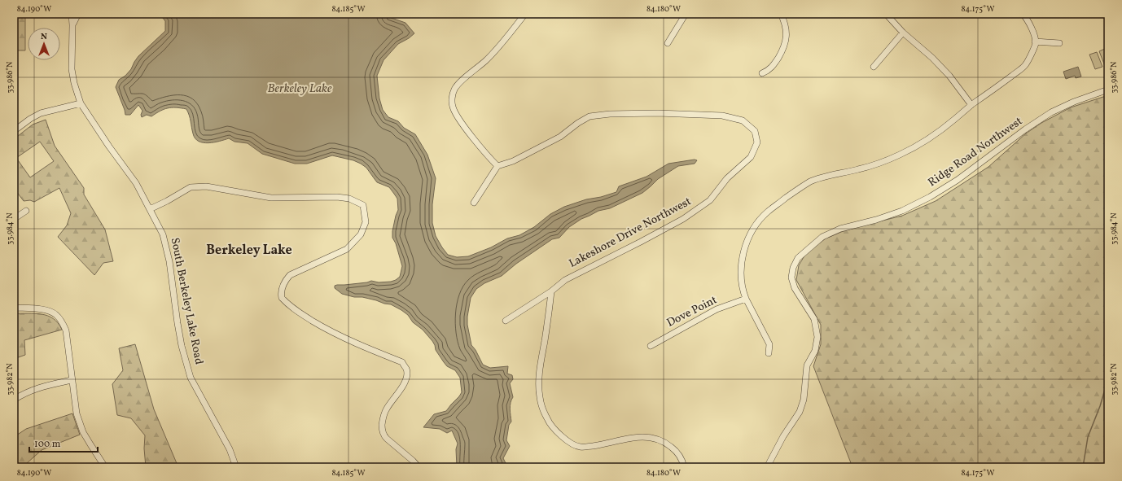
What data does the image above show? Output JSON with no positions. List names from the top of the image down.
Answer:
{
  "streets": {
    "street": [
      "Ridge Road Northwest",
      "Lakeshore Drive Northwest",
      "South Berkeley Lake Road",
      "Dove Point"
    ]
  },
  "districts": ["Berkeley Lake"],
  "water": ["Berkeley Lake"],
  "scale_bar": "100 m",
  "north": "top",
  "coordinates": [
    "84.190°W",
    "84.185°W",
    "84.180°W",
    "84.175°W",
    "33.986°N",
    "33.984°N",
    "33.982°N"
  ]
}
